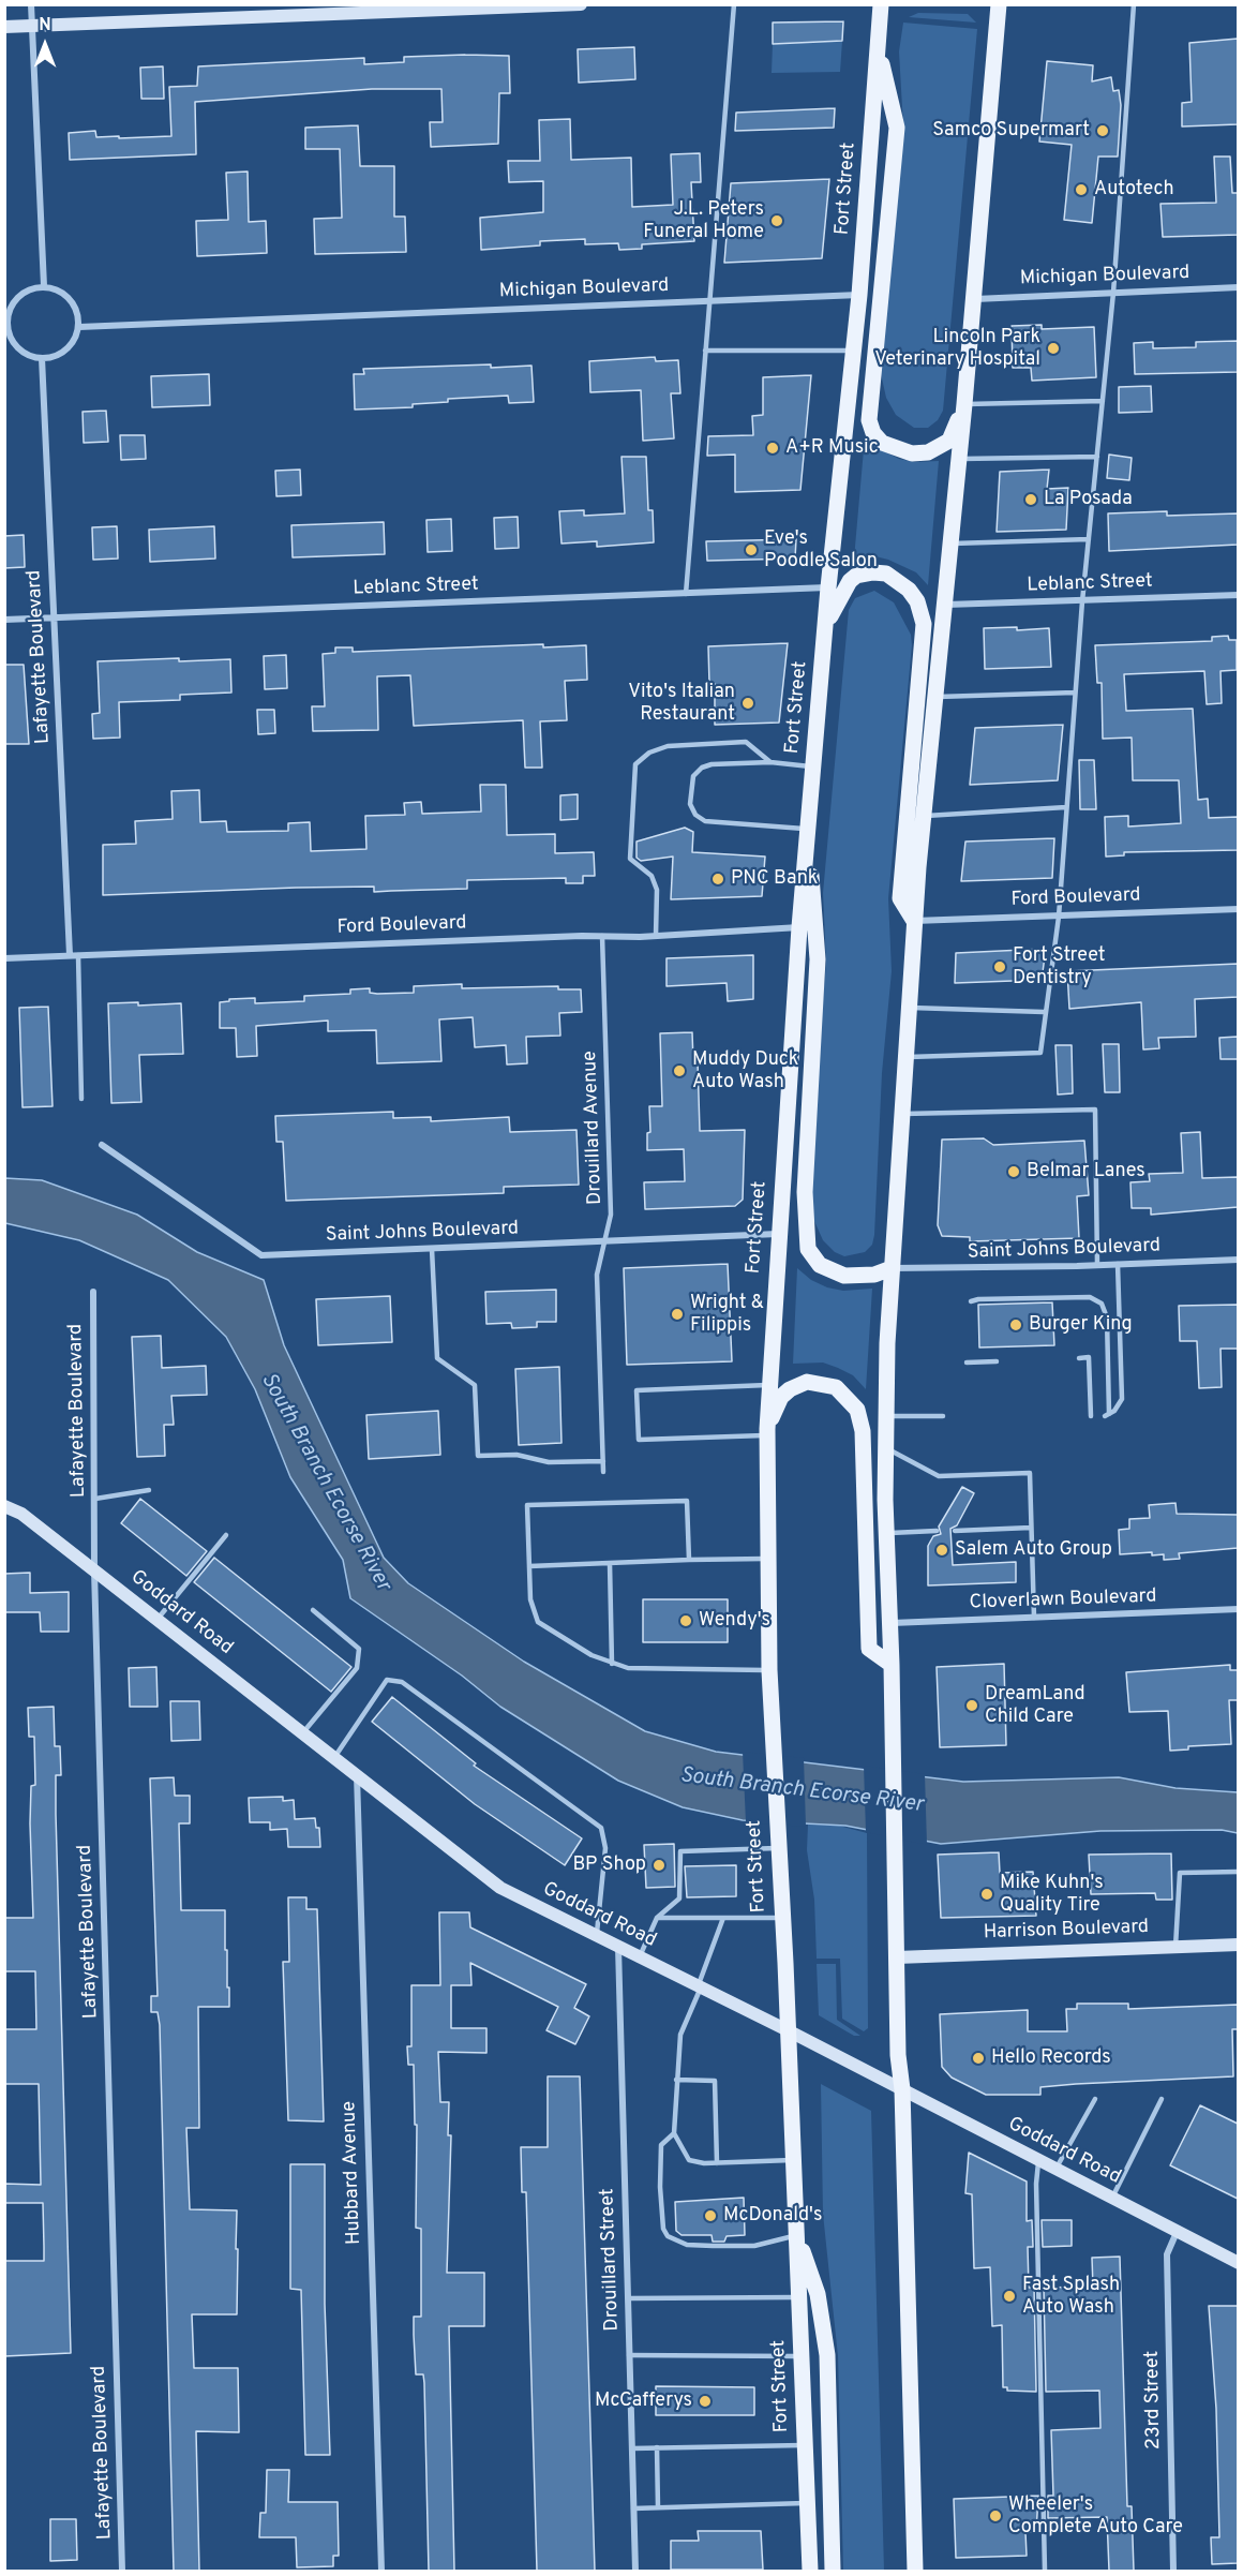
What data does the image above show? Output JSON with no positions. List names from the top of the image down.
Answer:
{
  "streets": {
    "main road": ["Fort Street"],
    "street": [
      "Michigan Boulevard",
      "Leblanc Street",
      "Lafayette Boulevard",
      "Ford Boulevard",
      "Saint Johns Boulevard",
      "Cloverlawn Boulevard",
      "Goddard Road",
      "Harrison Boulevard",
      "Hubbard Avenue",
      "Drouillard Street",
      "23rd Street"
    ],
    "lane": ["Drouillard Avenue"]
  },
  "crossings": [
    ["Fort Street", "Michigan Boulevard"],
    ["Fort Street", "Leblanc Street"],
    ["Fort Street", "Ford Boulevard"],
    ["Fort Street", "Saint Johns Boulevard"],
    ["Fort Street", "Goddard Road"],
    ["Michigan Boulevard", "Lafayette Boulevard"],
    ["Leblanc Street", "Lafayette Boulevard"],
    ["Lafayette Boulevard", "Ford Boulevard"],
    ["Lafayette Boulevard", "Goddard Road"],
    ["Ford Boulevard", "Drouillard Avenue"],
    ["Drouillard Avenue", "Saint Johns Boulevard"],
    ["Goddard Road", "Hubbard Avenue"],
    ["Goddard Road", "Drouillard Street"],
    ["Goddard Road", "23rd Street"]
  ],
  "water": ["South Branch Ecorse River"],
  "places": [
    "Samco Supermart",
    "Autotech",
    "J.L. Peters Funeral Home",
    "Lincoln Park Veterinary Hospital",
    "A+R Music",
    "La Posada",
    "Eve's Poodle Salon",
    "Vito's Italian Restaurant",
    "PNC Bank",
    "Fort Street Dentistry",
    "Muddy Duck Auto Wash",
    "Belmar Lanes",
    "Wright & Filippis",
    "Burger King",
    "Salem Auto Group",
    "Wendy's",
    "DreamLand Child Care",
    "BP Shop",
    "Mike Kuhn's Quality Tire",
    "Hello Records",
    "McDonald's",
    "Fast Splash Auto Wash",
    "McCafferys",
    "Wheeler's Complete Auto Care"
  ],
  "north": "top"
}
